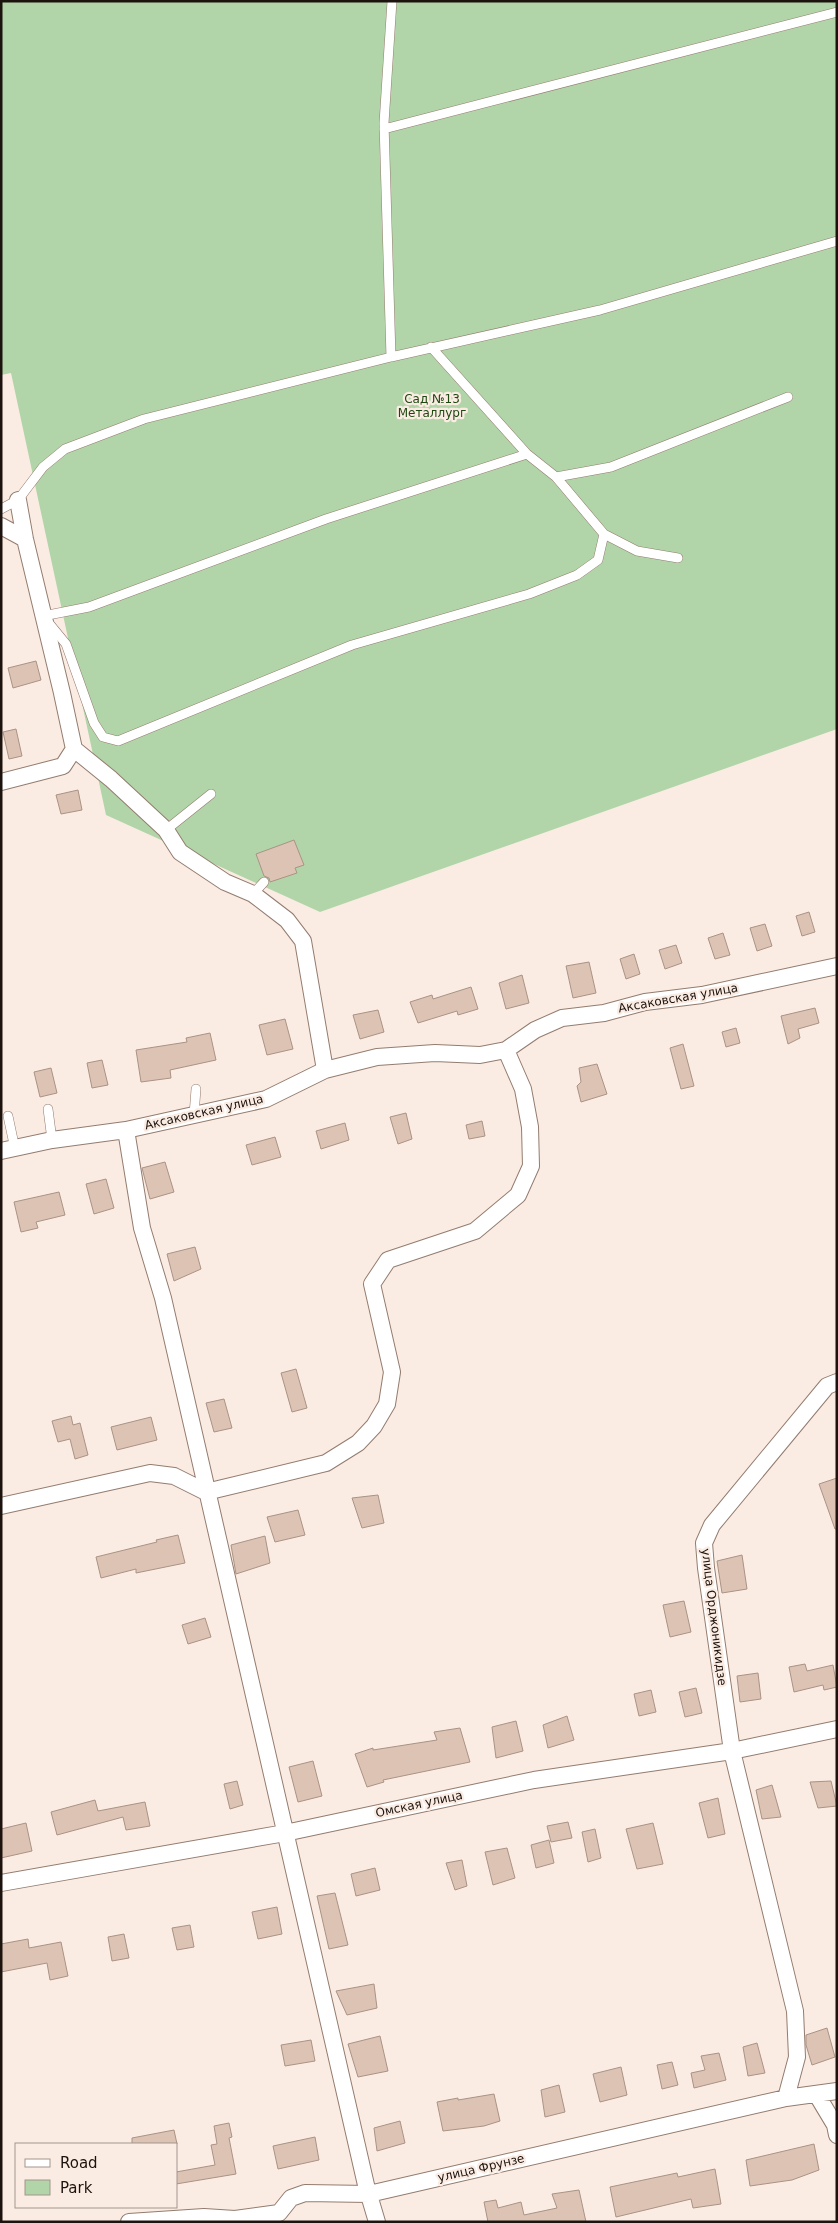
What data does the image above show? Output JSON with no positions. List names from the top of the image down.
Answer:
{
  "streets": {
    "street": [
      "Аксаковская улица",
      "улица Орджоникидзе",
      "Омская улица",
      "улица Фрунзе"
    ]
  },
  "crossings": [
    ["улица Орджоникидзе", "Омская улица"],
    ["улица Орджоникидзе", "улица Фрунзе"]
  ],
  "parks": ["Сад №13 Металлург"],
  "legend": ["Road", "Park"]
}
